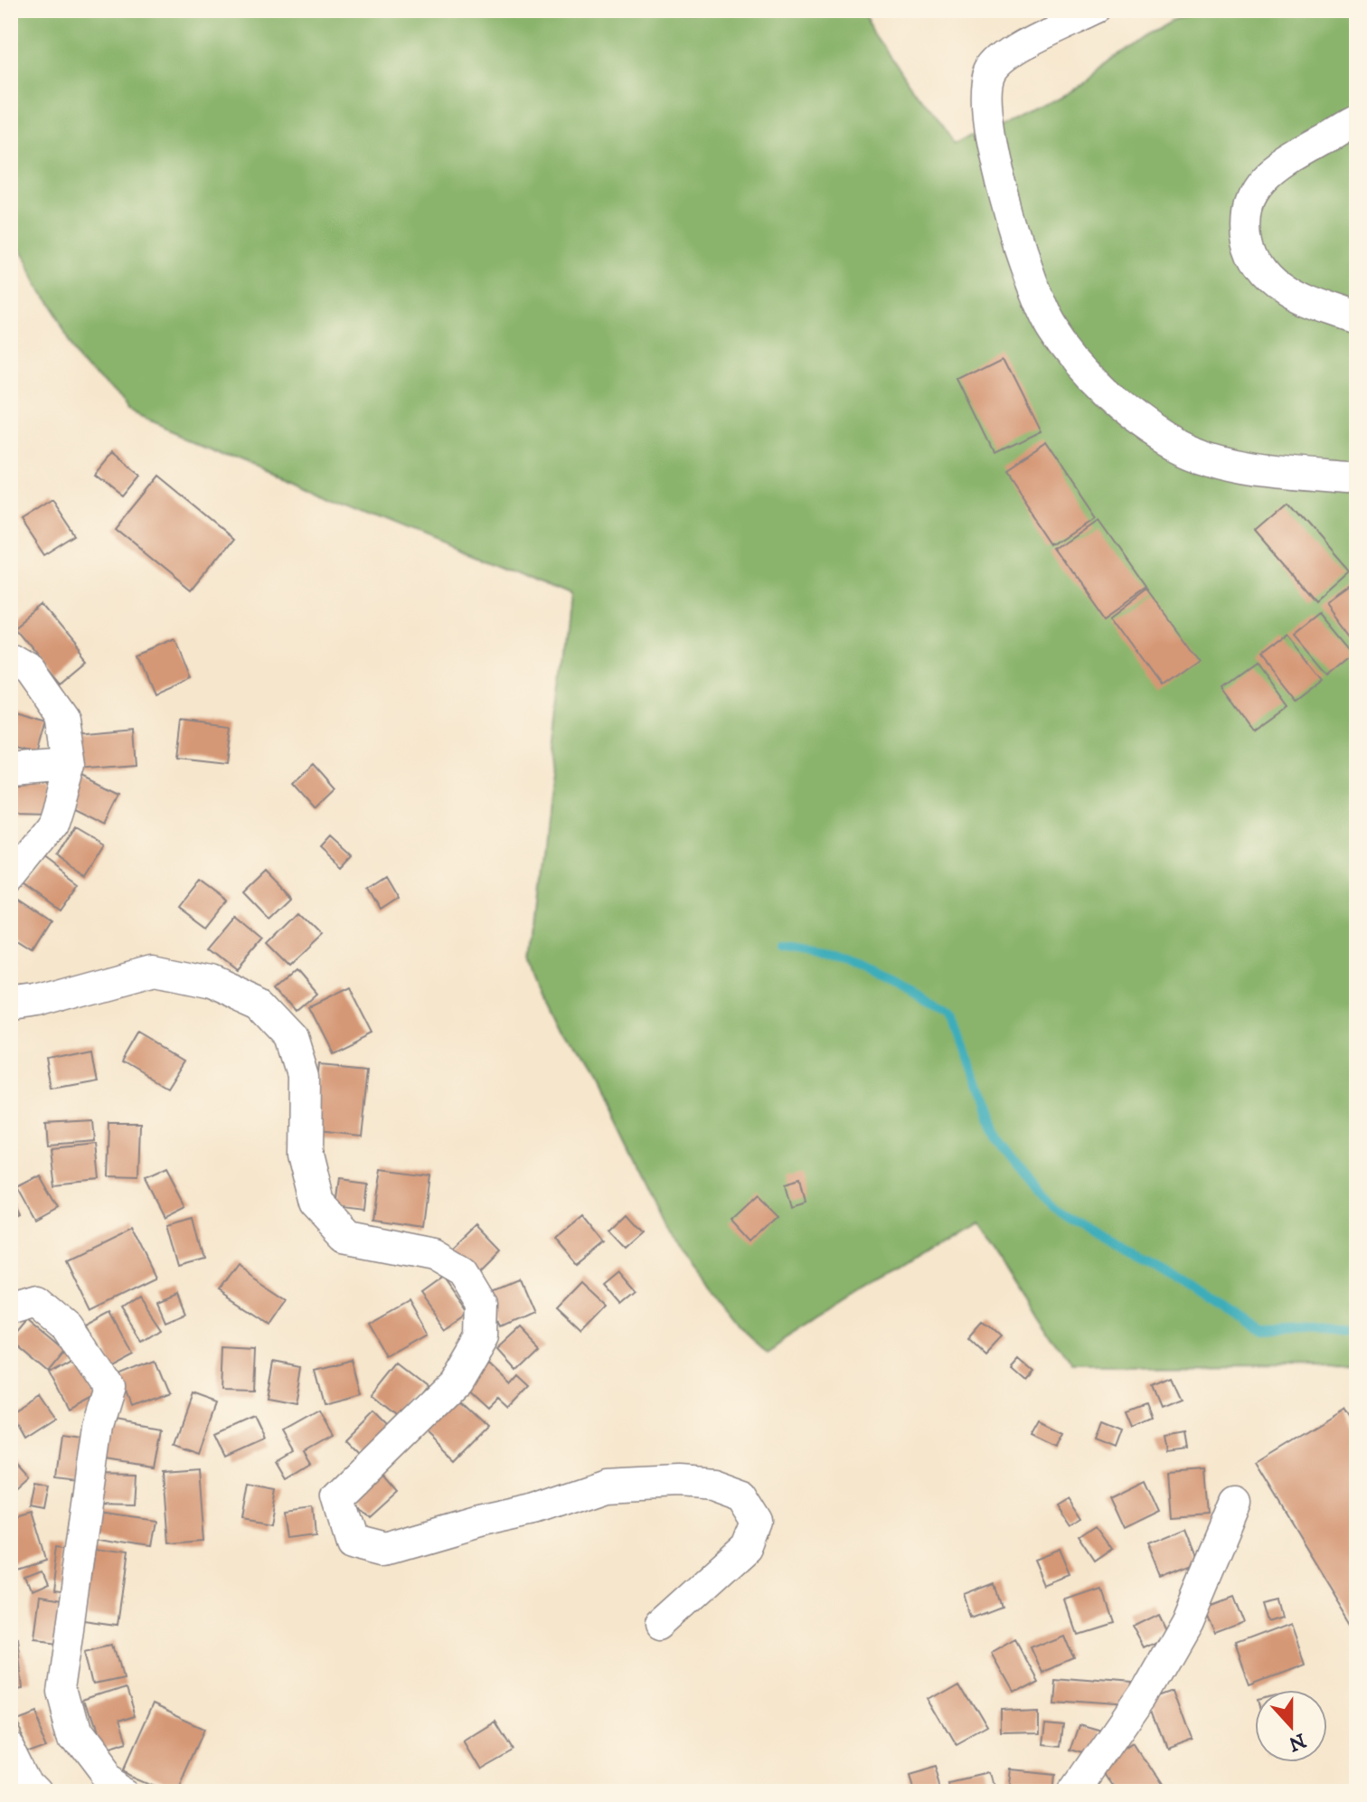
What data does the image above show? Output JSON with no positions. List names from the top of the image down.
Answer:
{
  "north": "bottom"
}
